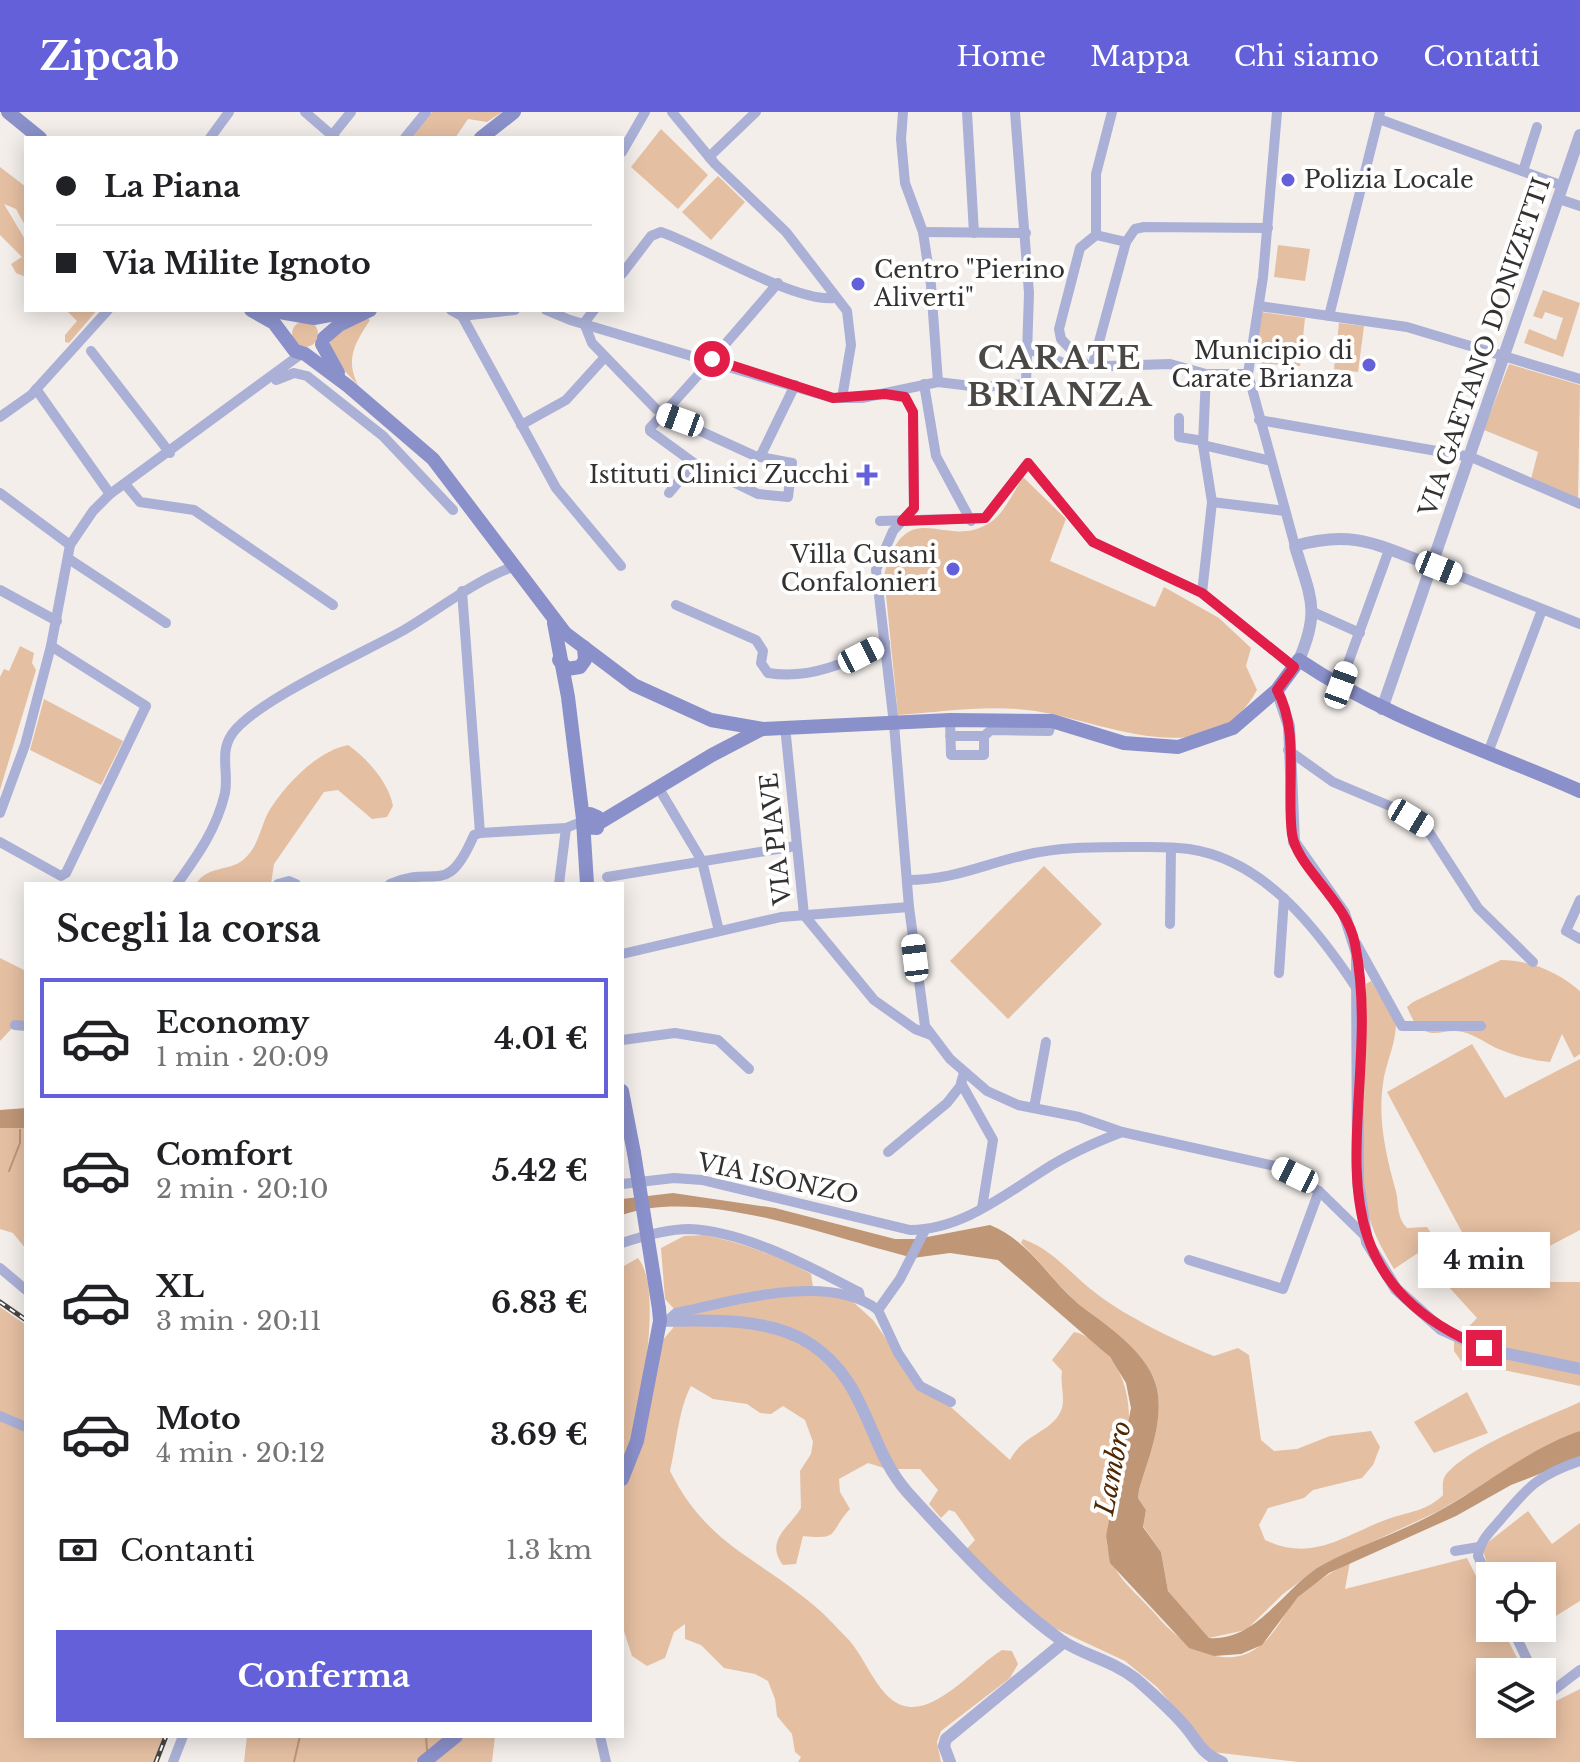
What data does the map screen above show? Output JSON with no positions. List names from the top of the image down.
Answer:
{
  "streets": {
    "street": ["VIA GAETANO DONIZETTI", "VIA PIAVE", "VIA ISONZO"]
  },
  "districts": ["CARATE BRIANZA"],
  "water": ["Lambro"],
  "places": {
    "other": [
      "Polizia Locale",
      "Centro \"Pierino Aliverti\"",
      "Municipio di Carate Brianza",
      "Villa Cusani Confalonieri"
    ],
    "health": ["Istituti Clinici Zucchi"]
  },
  "page": {
    "header": "Zipcab",
    "nav": [
      "Home",
      "Mappa",
      "Chi siamo",
      "Contatti"
    ],
    "banner": ["La Piana", "Via Milite Ignoto"],
    "heading": "Scegli la corsa",
    "list": [
      {
        "name": "Economy",
        "note": "1 min · 20:09",
        "value": "4.01 €"
      },
      {
        "name": "Comfort",
        "note": "2 min · 20:10",
        "value": "5.42 €"
      },
      {
        "name": "XL",
        "note": "3 min · 20:11",
        "value": "6.83 €"
      },
      {
        "name": "Moto",
        "note": "4 min · 20:12",
        "value": "3.69 €"
      }
    ],
    "bubble": "4 min",
    "pay": ["Contanti", "1.3 km"],
    "buttons": "Conferma"
  }
}
